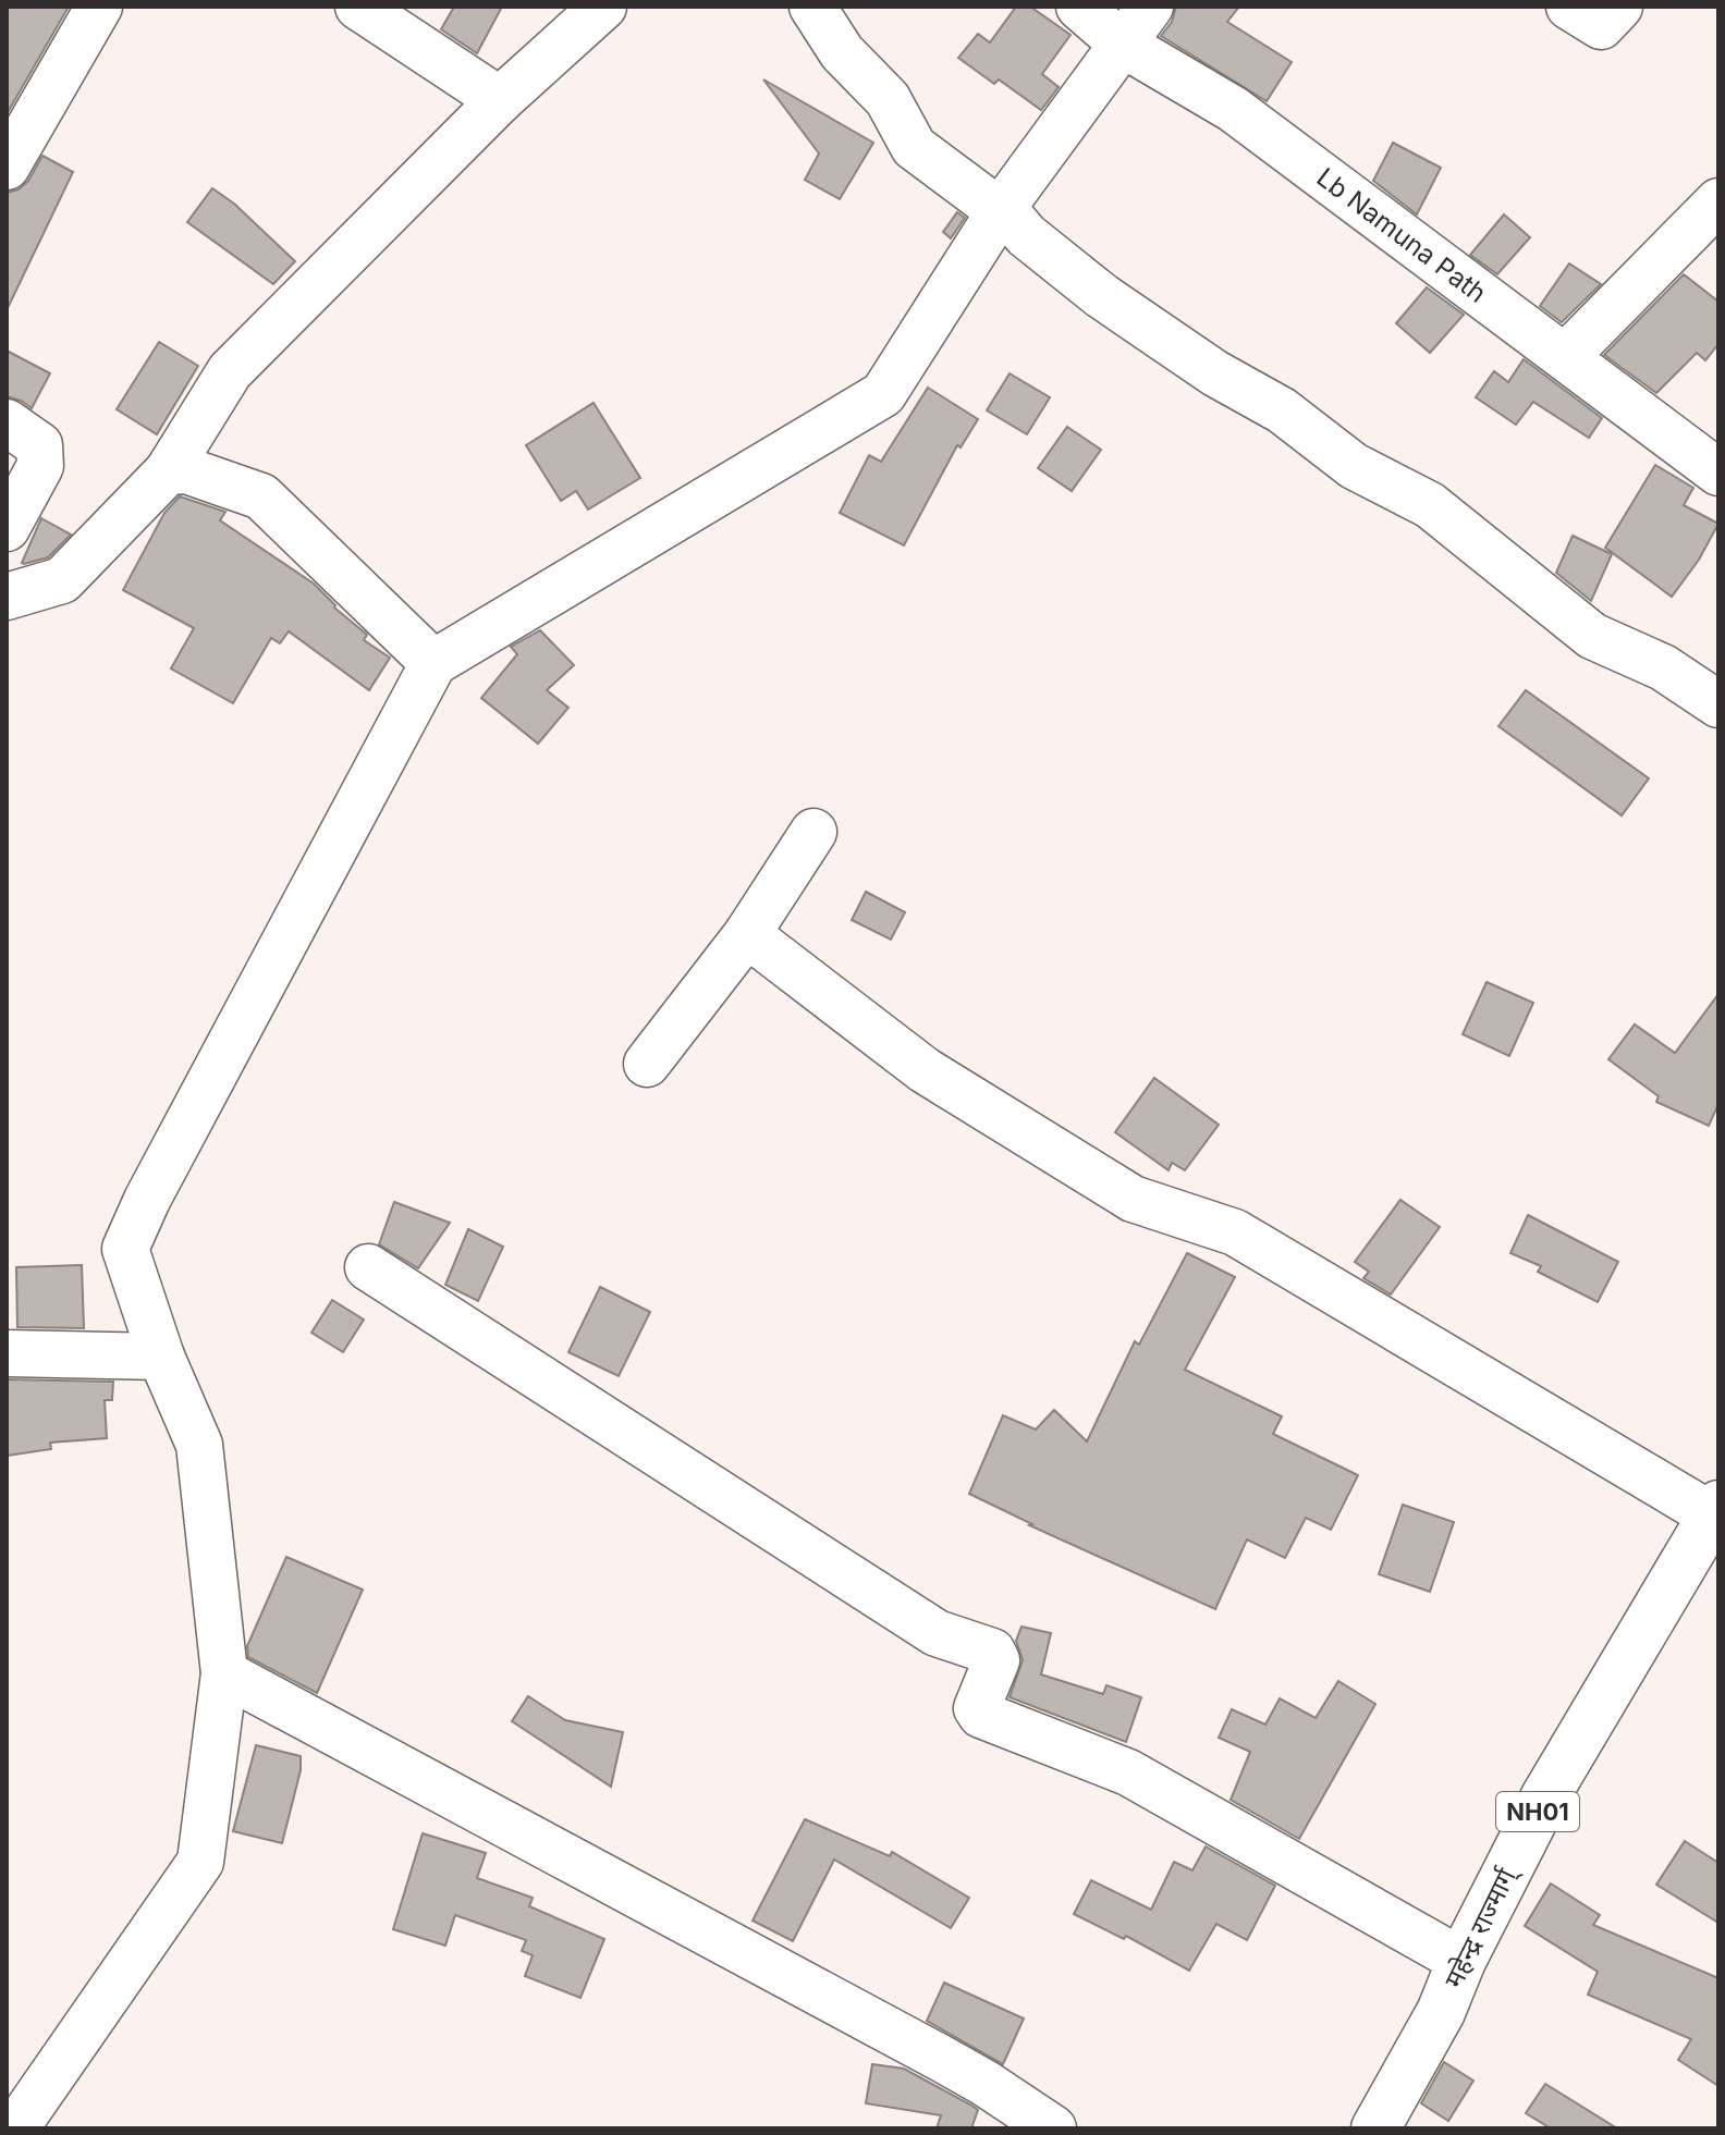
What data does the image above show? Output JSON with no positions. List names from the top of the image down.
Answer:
{
  "streets": {
    "highway": ["NH01", "महेन्द्र राज्मार्ग्"],
    "street": ["Lb Namuna Path"]
  }
}
